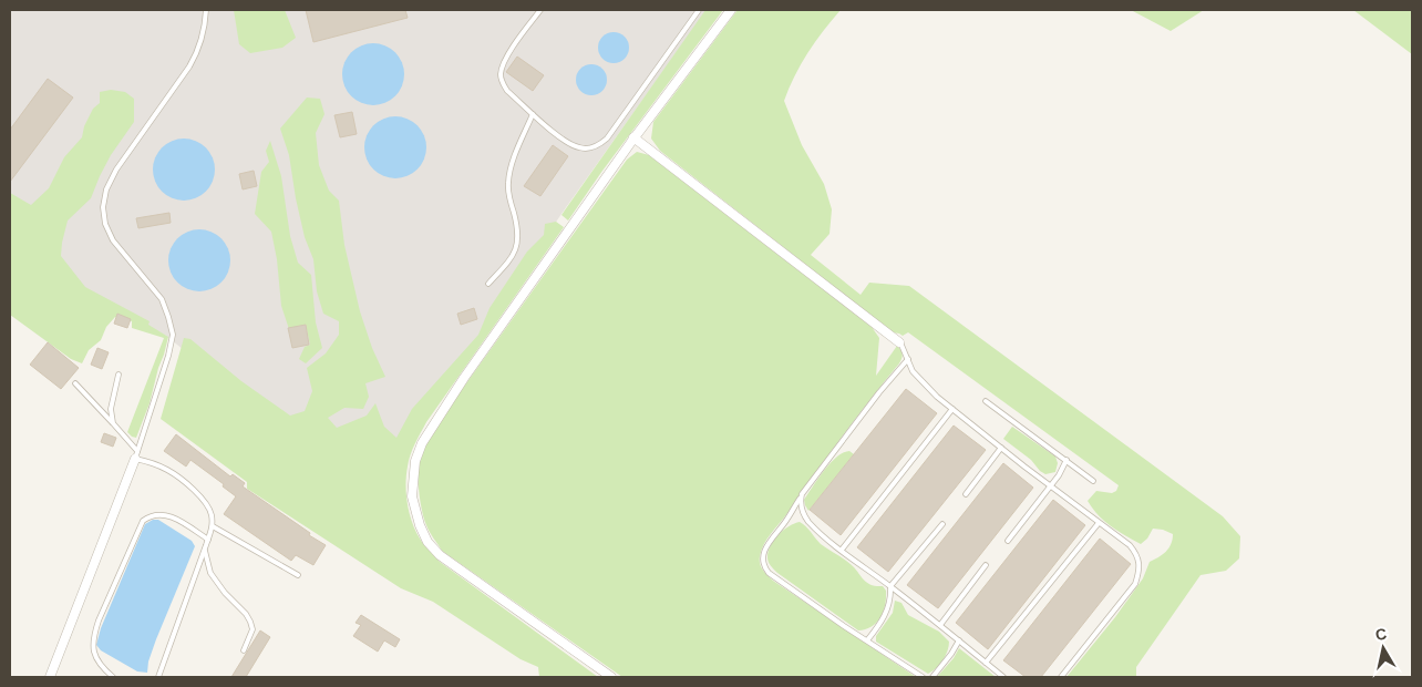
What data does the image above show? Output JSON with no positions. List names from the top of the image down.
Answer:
{
  "north": "top"
}
